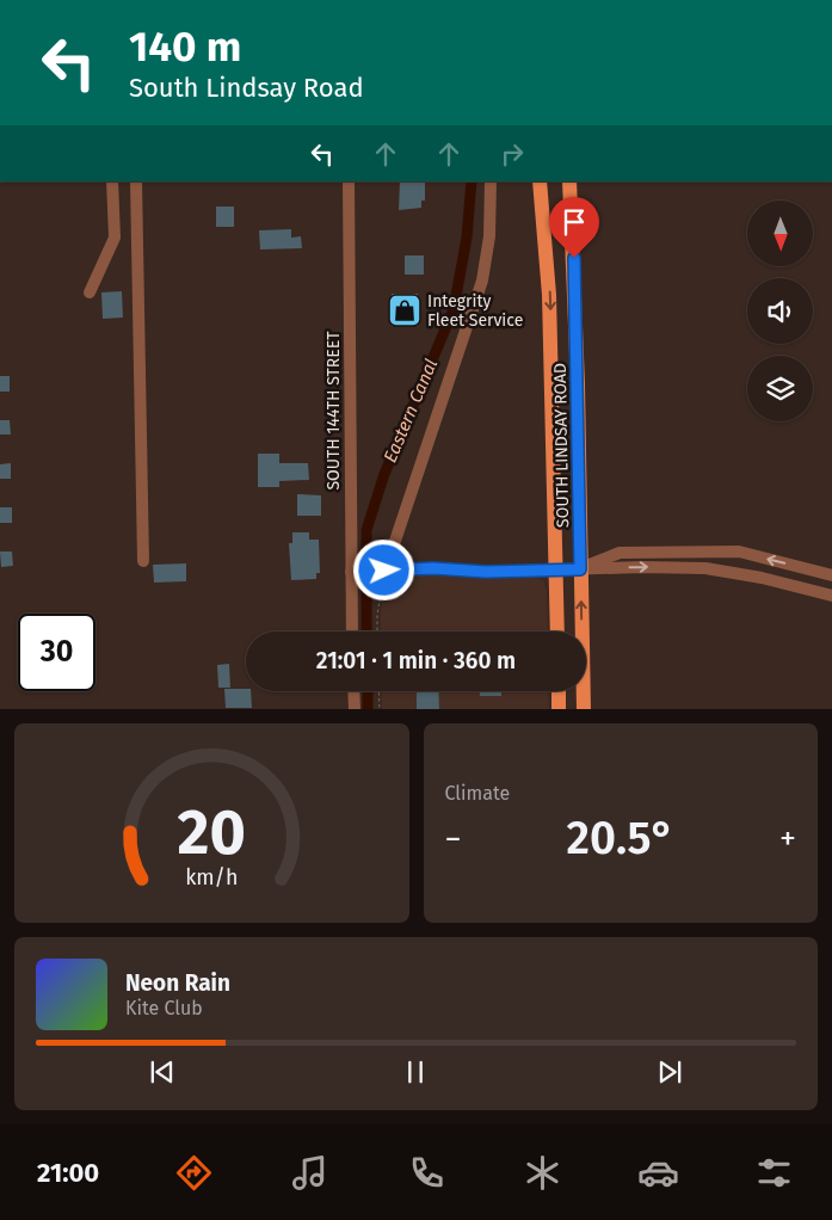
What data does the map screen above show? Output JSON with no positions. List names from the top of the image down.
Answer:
{
  "streets": {
    "main road": ["SOUTH LINDSAY ROAD"],
    "street": ["SOUTH 144TH STREET"]
  },
  "water": ["Eastern Canal"],
  "places": {
    "shop": ["Integrity Fleet Service"]
  },
  "north": "bottom",
  "page": {
    "turn": ["140 m", "South Lindsay Road"],
    "limit": "30",
    "trip": "21:01 · 1 min · 360 m",
    "tile": "Climate",
    "heat": ["−", "20.5°", "+"],
    "song": ["Neon Rain", "Kite Club"],
    "tabs": "21:00",
    "gauge": ["20", "km/h"]
  }
}
